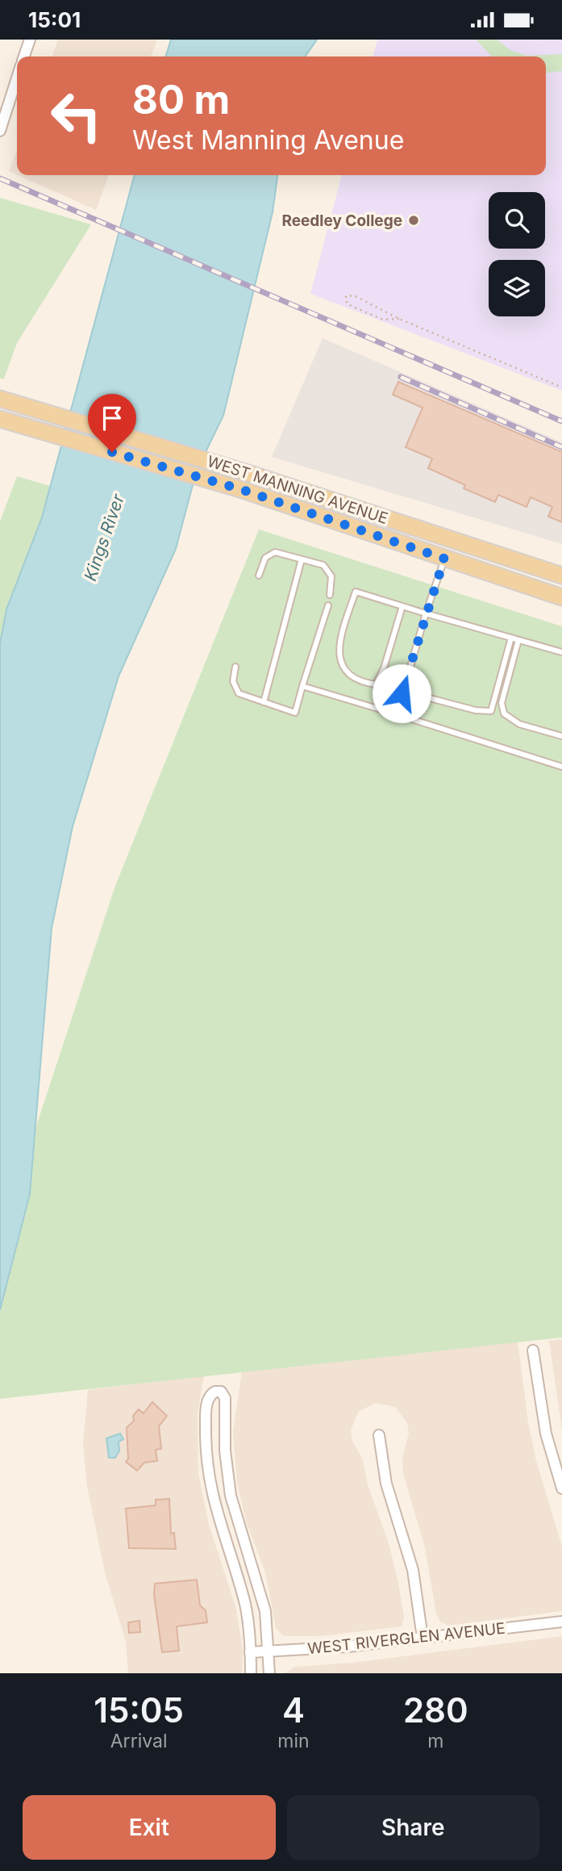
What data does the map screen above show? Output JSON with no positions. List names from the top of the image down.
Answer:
{
  "streets": {
    "main road": ["WEST MANNING AVENUE"],
    "street": ["WEST RIVERGLEN AVENUE"]
  },
  "water": ["Kings River"],
  "places": ["Reedley College"],
  "page": {
    "status": "15:01",
    "turn": ["80 m", "West Manning Avenue"],
    "eta": [
      "15:05",
      "Arrival",
      "4",
      "min",
      "280",
      "m"
    ],
    "buttons": ["Exit", "Share"]
  }
}
